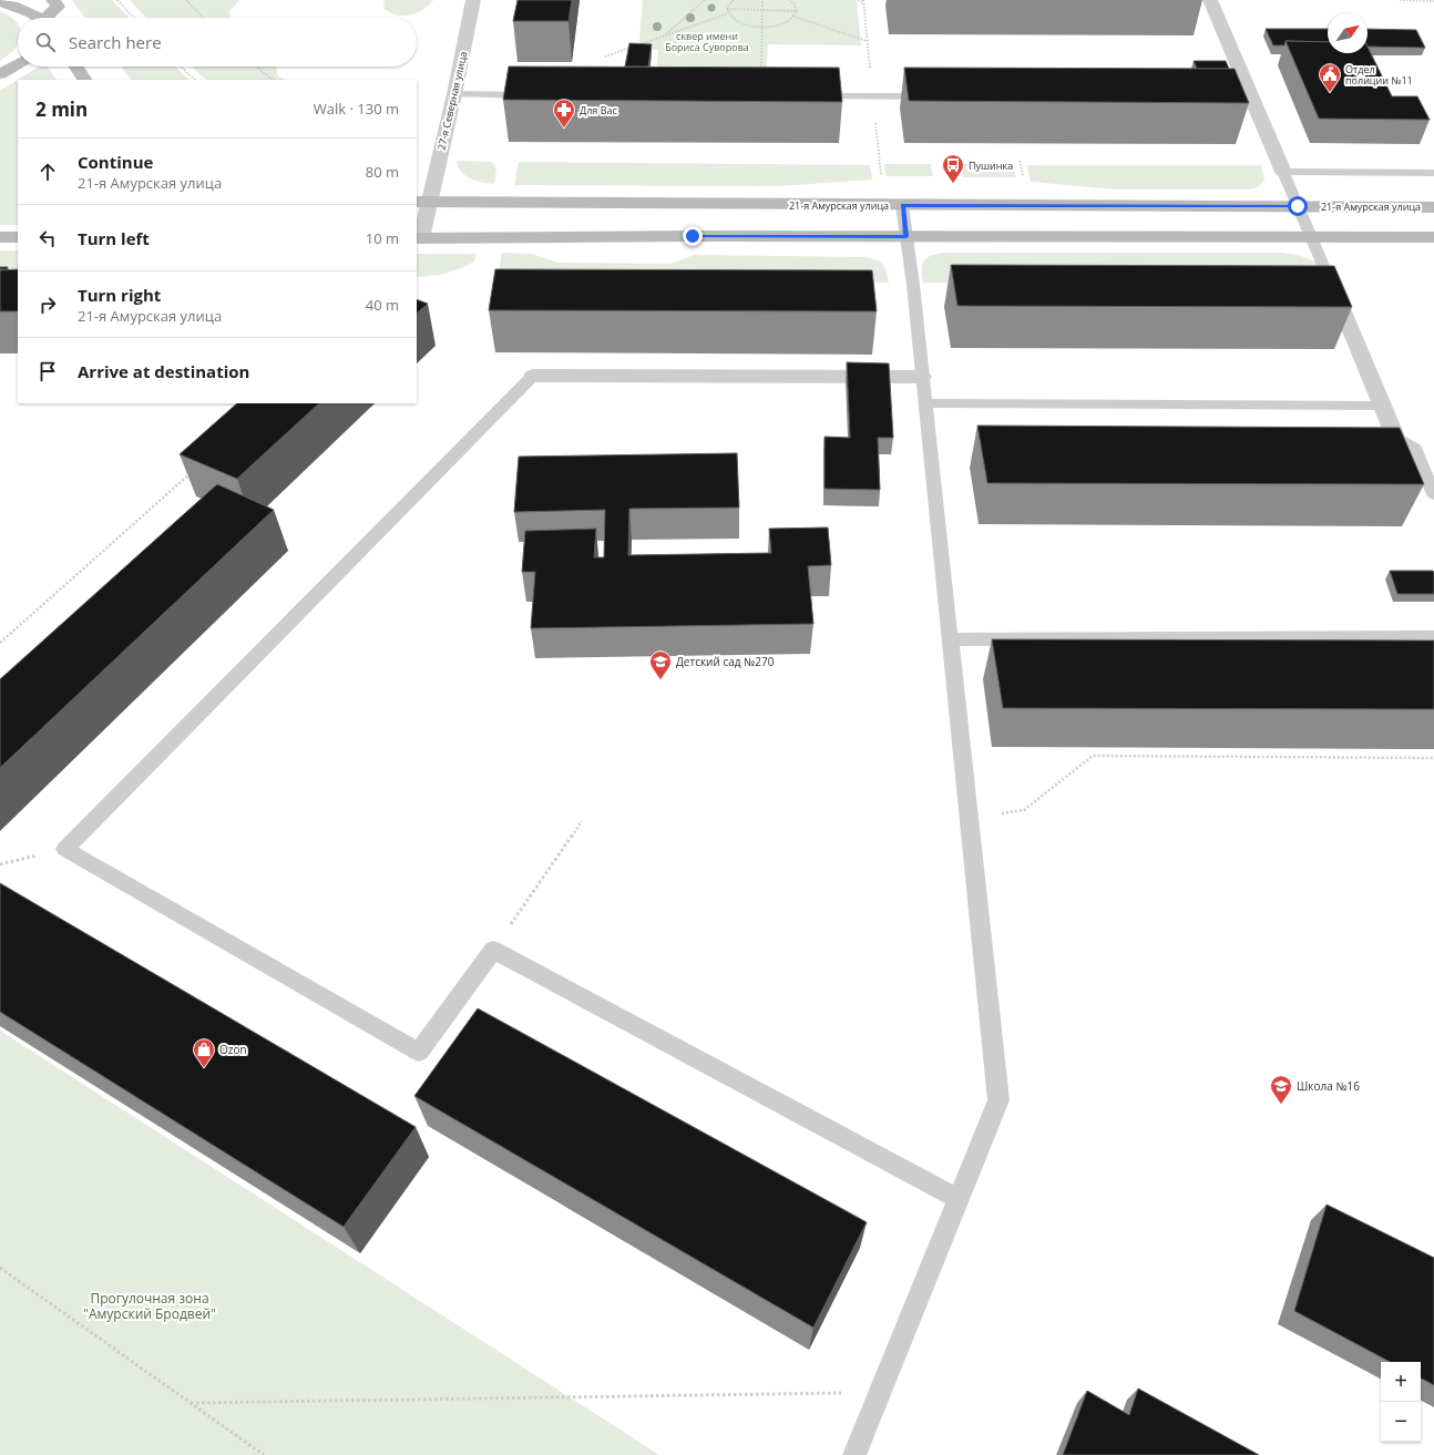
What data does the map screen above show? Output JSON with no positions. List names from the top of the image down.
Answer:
{
  "streets": {
    "main road": ["21-я Амурская улица"],
    "street": ["27-я Северная улица"]
  },
  "crossings": [
    ["27-я Северная улица", "21-я Амурская улица"]
  ],
  "parks": ["сквер имени Бориса Суворова", "Прогулочная зона \"Амурский Бродвей\""],
  "places": {
    "public building": ["Отдел полиции №11"],
    "pharmacy": ["Для Вас"],
    "bus stop": ["Пушинка"],
    "school or university": ["Детский сад №270", "Школа №16"],
    "shop": ["Ozon"]
  },
  "north": "top right",
  "page": {
    "search": "Search here",
    "heading": ["2 min", "Walk · 130 m"],
    "list": [
      ["Continue", "21-я Амурская улица", "80 m"],
      ["Turn left", "10 m"],
      ["Turn right", "21-я Амурская улица", "40 m"],
      "Arrive at destination"
    ],
    "map_buttons": ["+", "−"]
  }
}
